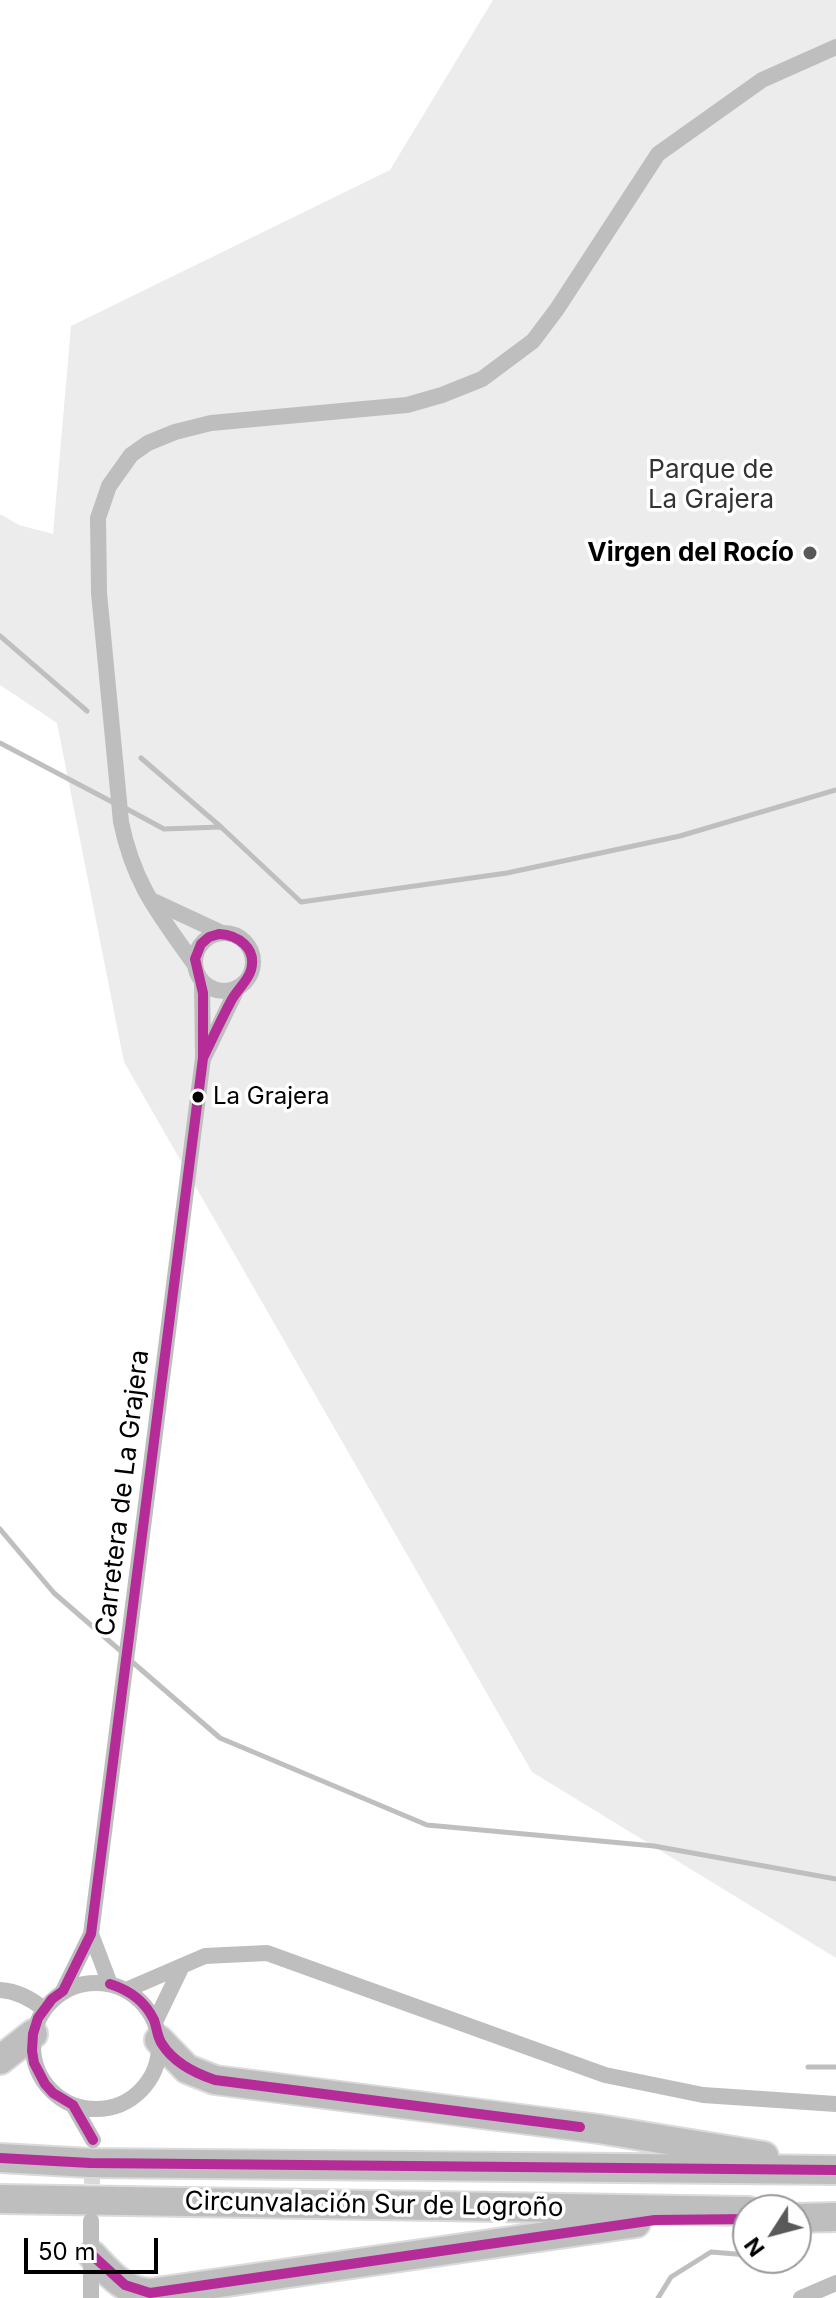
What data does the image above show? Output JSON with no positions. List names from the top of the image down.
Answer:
{
  "streets": {
    "highway": ["Circunvalación Sur de Logroño"],
    "street": ["Carretera de La Grajera"]
  },
  "parks": ["Parque de La Grajera"],
  "places": ["Virgen del Rocío", "La Grajera"],
  "scale_bar": "50 m",
  "north": "bottom left"
}
